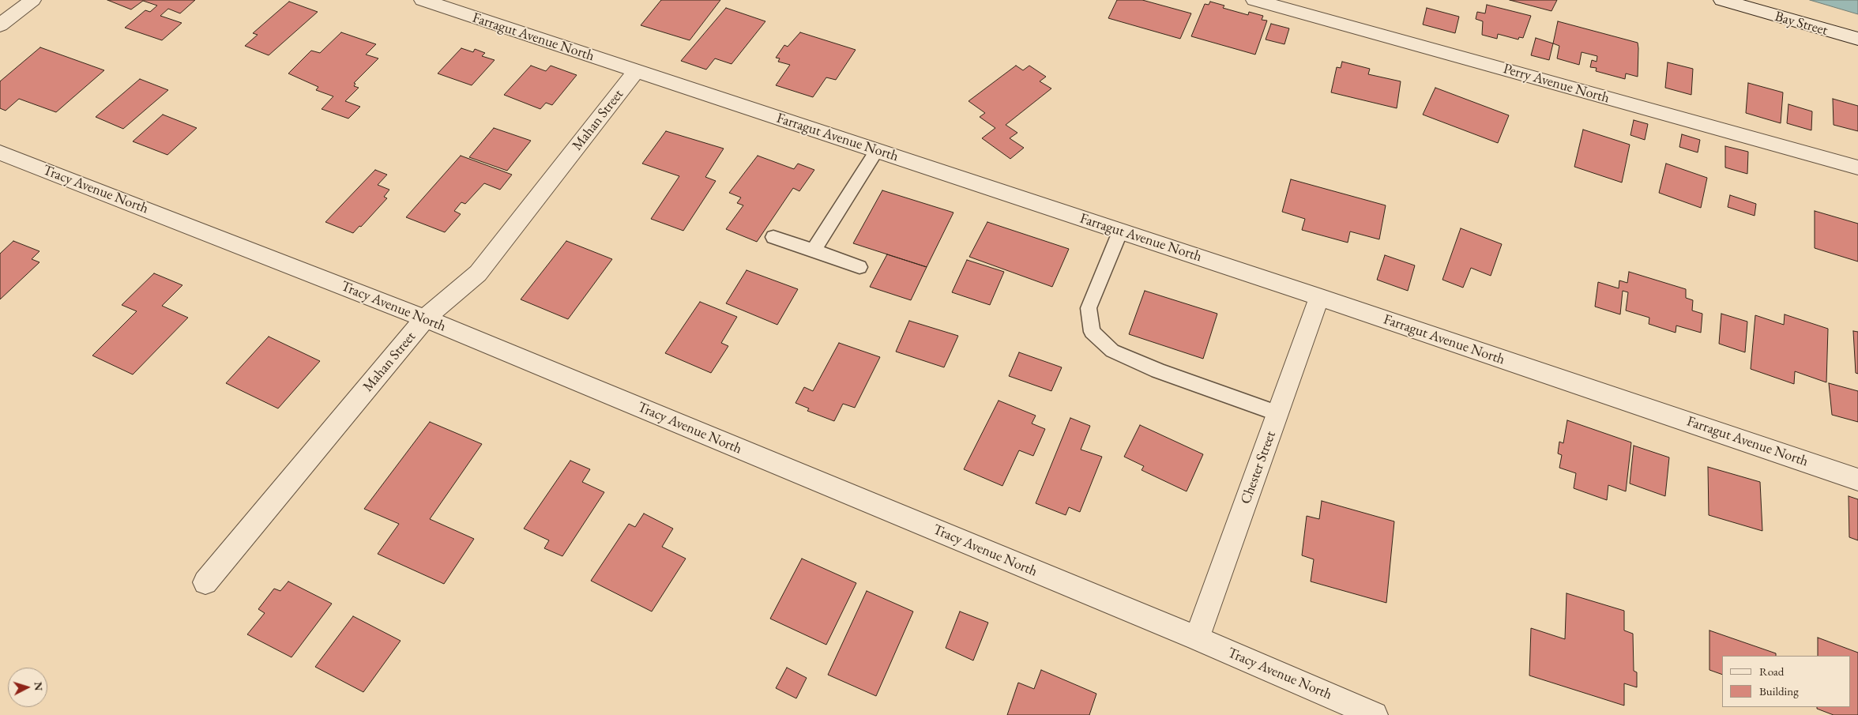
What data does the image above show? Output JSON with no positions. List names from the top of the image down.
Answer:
{
  "streets": {
    "street": [
      "Bay Street",
      "Farragut Avenue North",
      "Perry Avenue North",
      "Mahan Street",
      "Tracy Avenue North",
      "Chester Street"
    ]
  },
  "crossings": [
    ["Farragut Avenue North", "Mahan Street"],
    ["Farragut Avenue North", "Chester Street"],
    ["Mahan Street", "Tracy Avenue North"],
    ["Tracy Avenue North", "Chester Street"]
  ],
  "legend": ["Road", "Building"],
  "north": "right"
}
